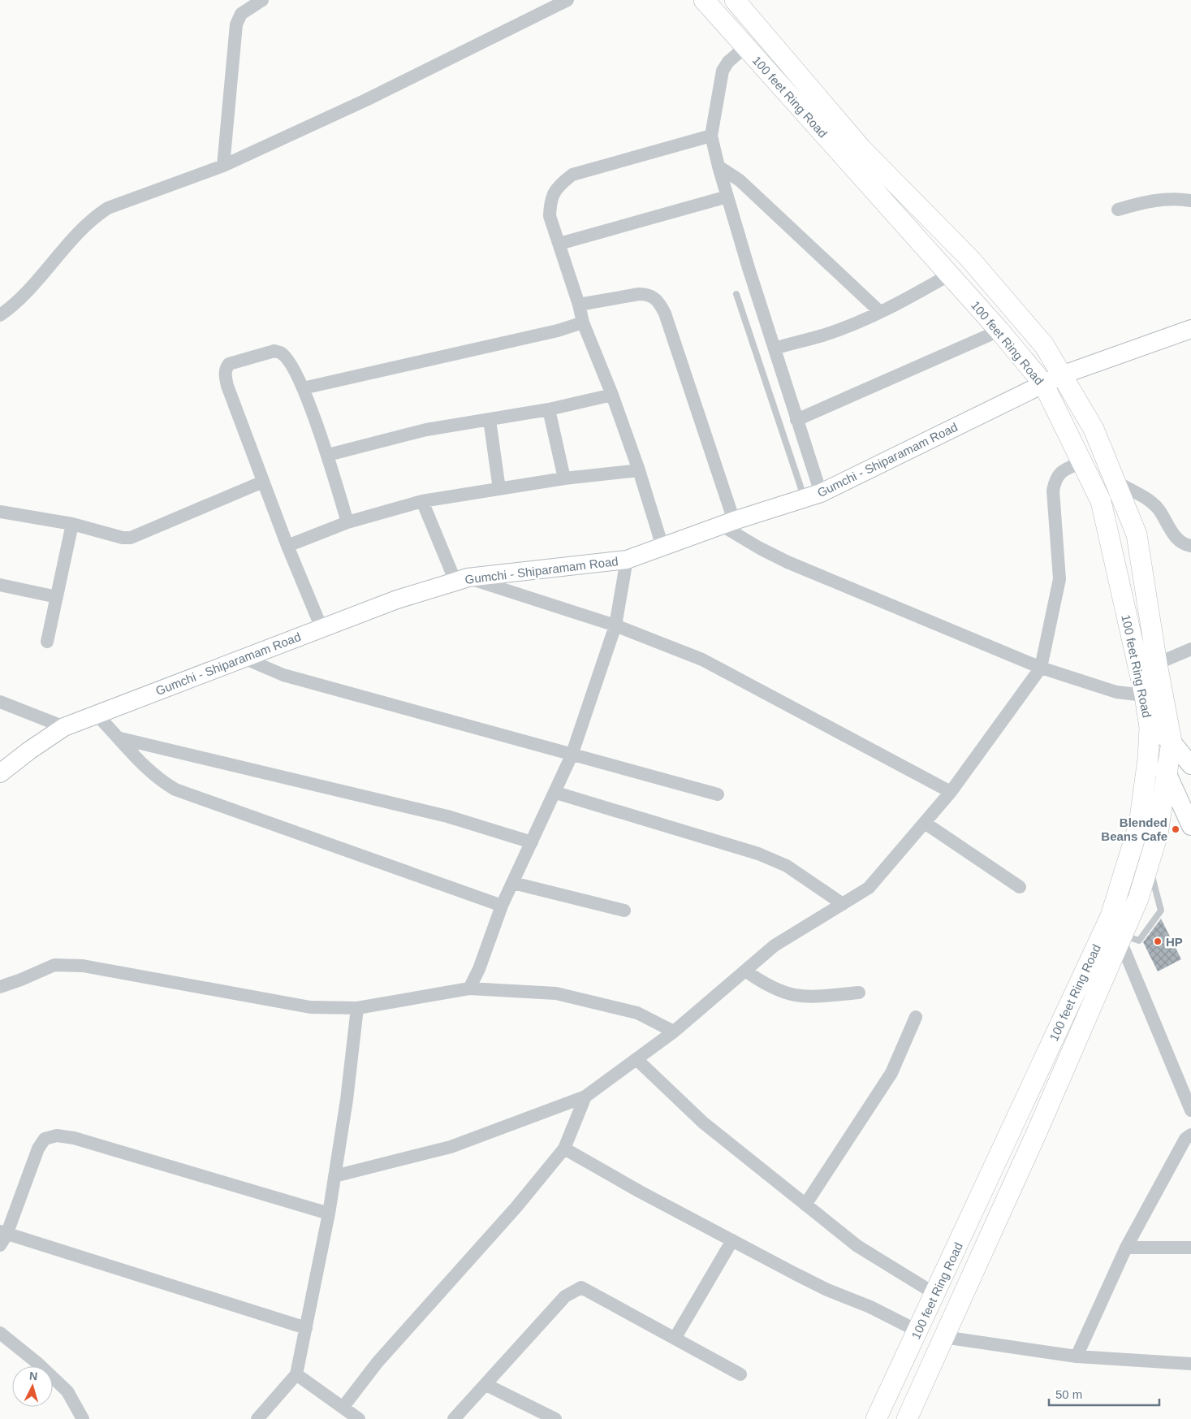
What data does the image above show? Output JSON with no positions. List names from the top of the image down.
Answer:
{
  "streets": {
    "main road": ["100 feet Ring Road"],
    "street": ["Gumchi - Shiparamam Road"]
  },
  "crossings": [
    ["100 feet Ring Road", "Gumchi - Shiparamam Road"]
  ],
  "places": ["Blended Beans Cafe", "HP"],
  "scale_bar": "50 m",
  "north": "top"
}
